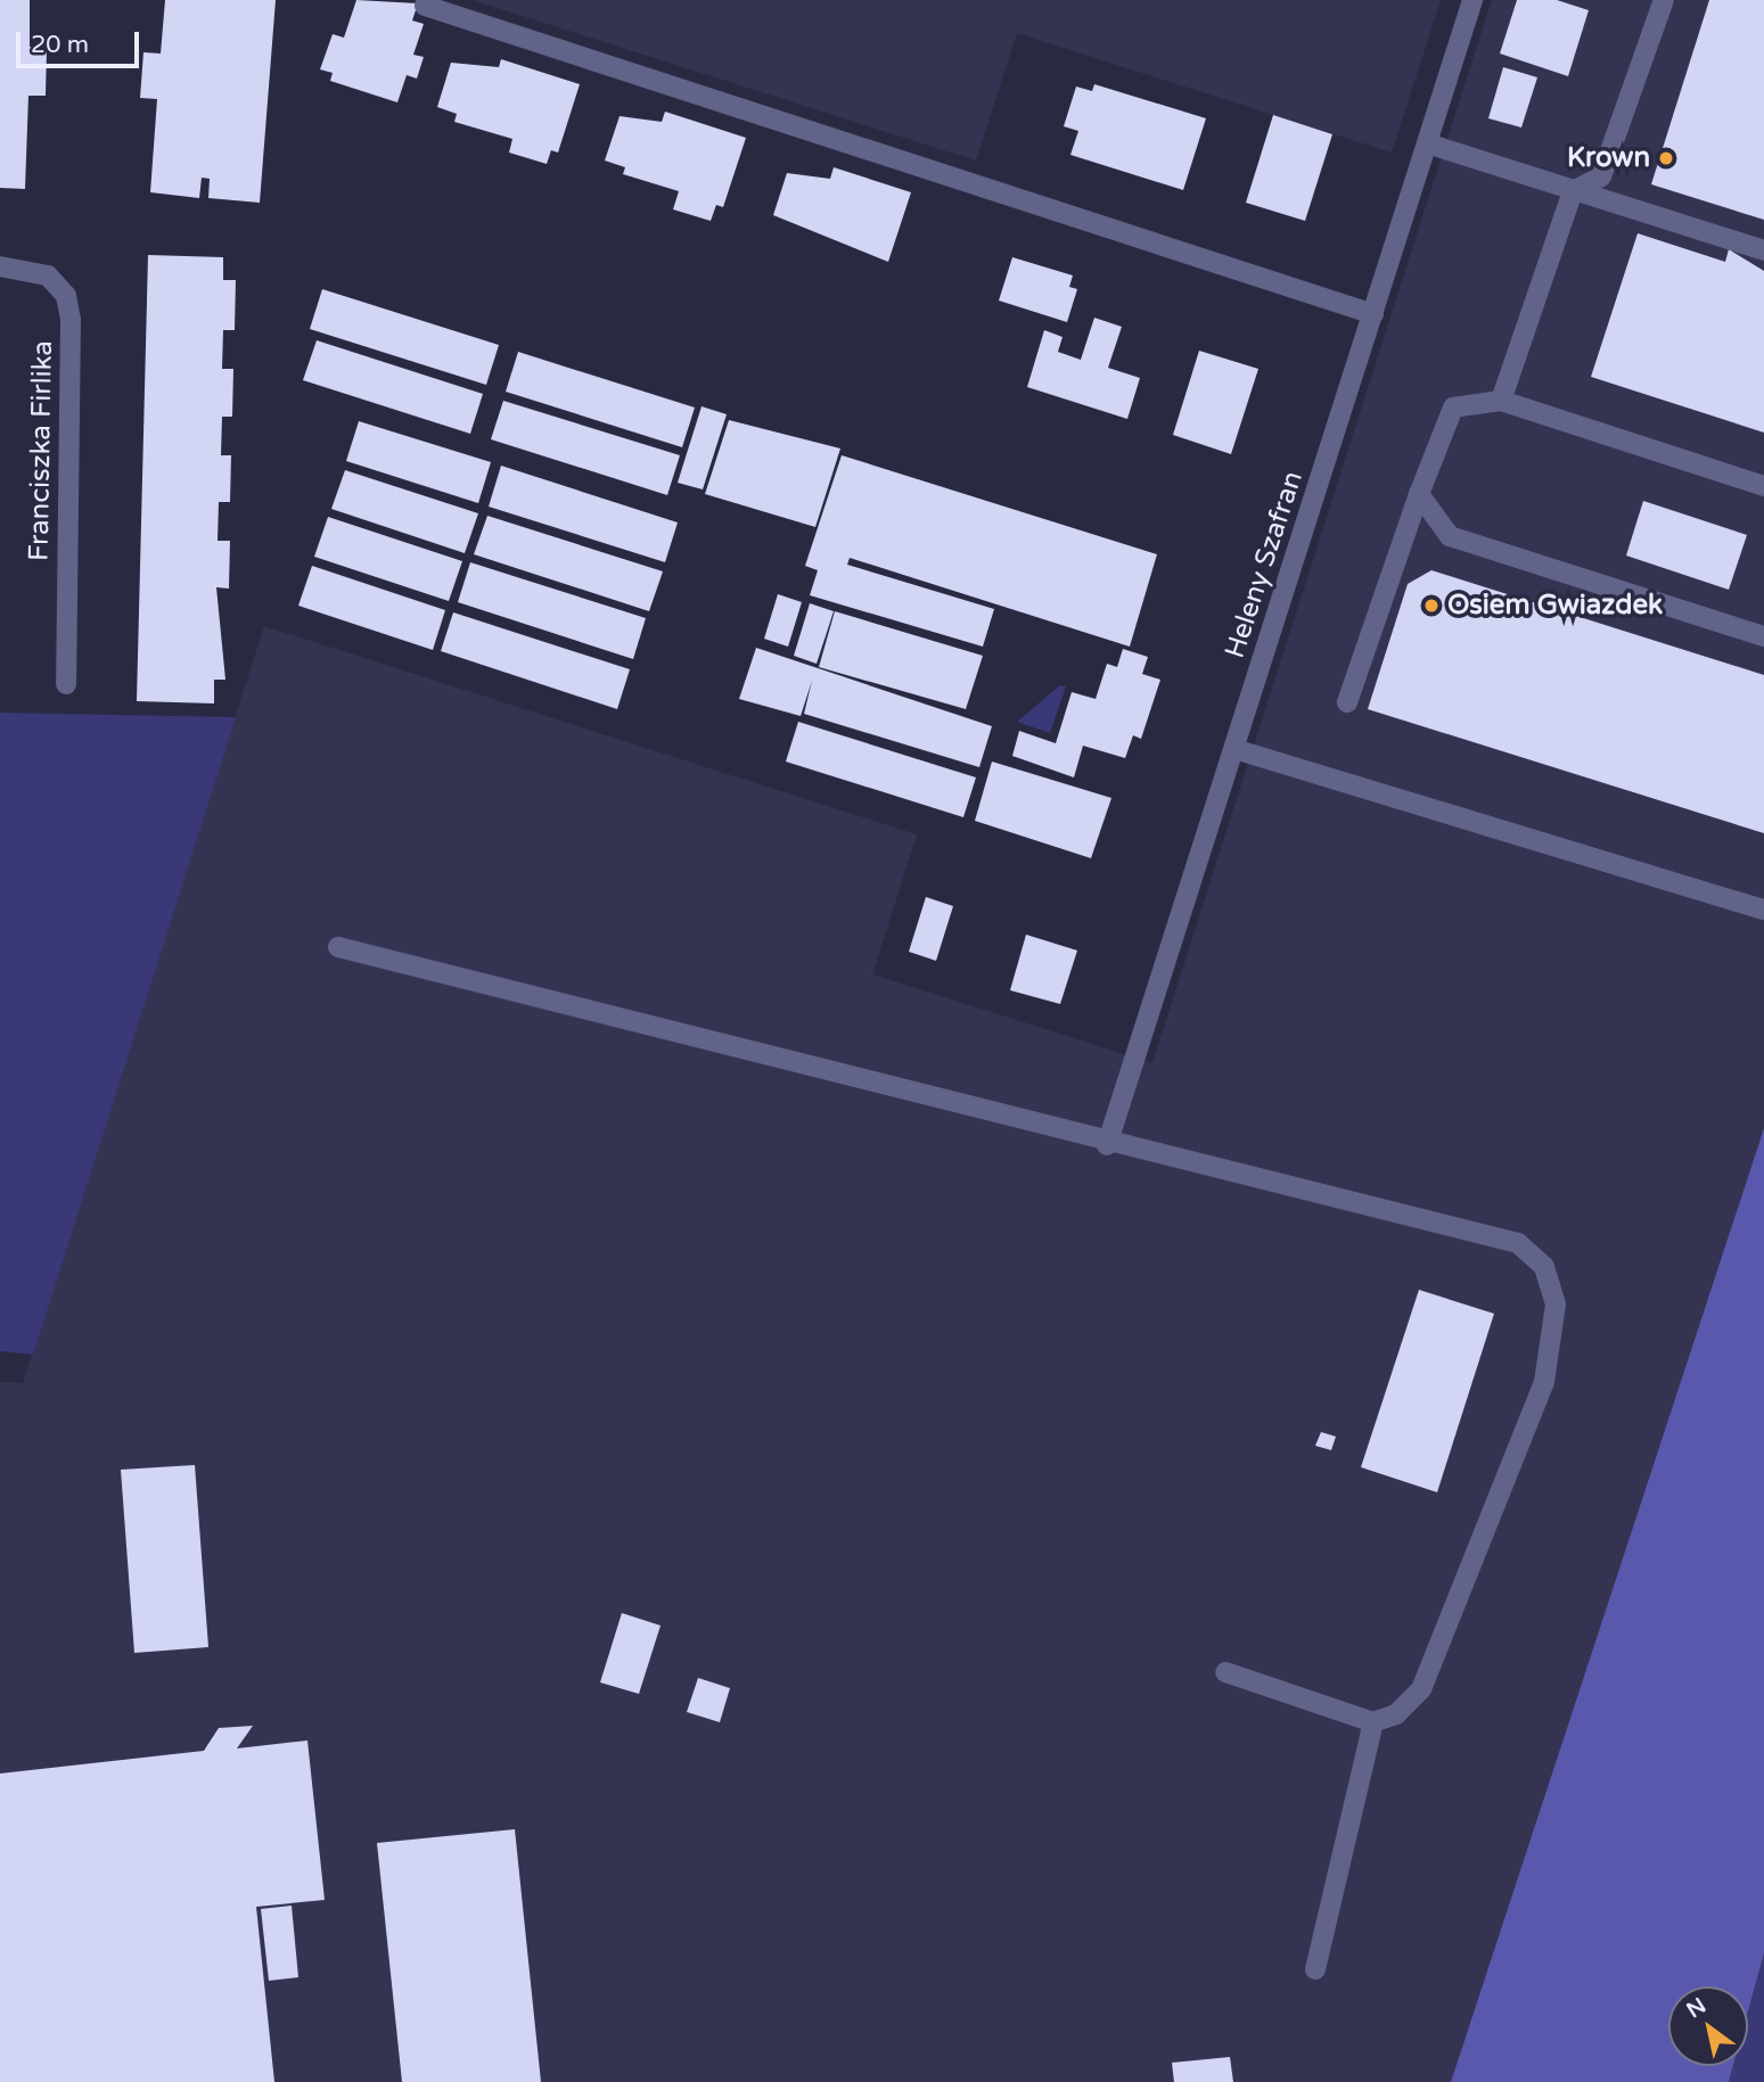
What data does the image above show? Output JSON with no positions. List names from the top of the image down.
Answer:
{
  "streets": {
    "street": ["Franciszka Firlika", "Heleny Szafran"]
  },
  "places": ["Krown", "Osiem Gwiazdek"],
  "scale_bar": "20 m",
  "north": "top left"
}
